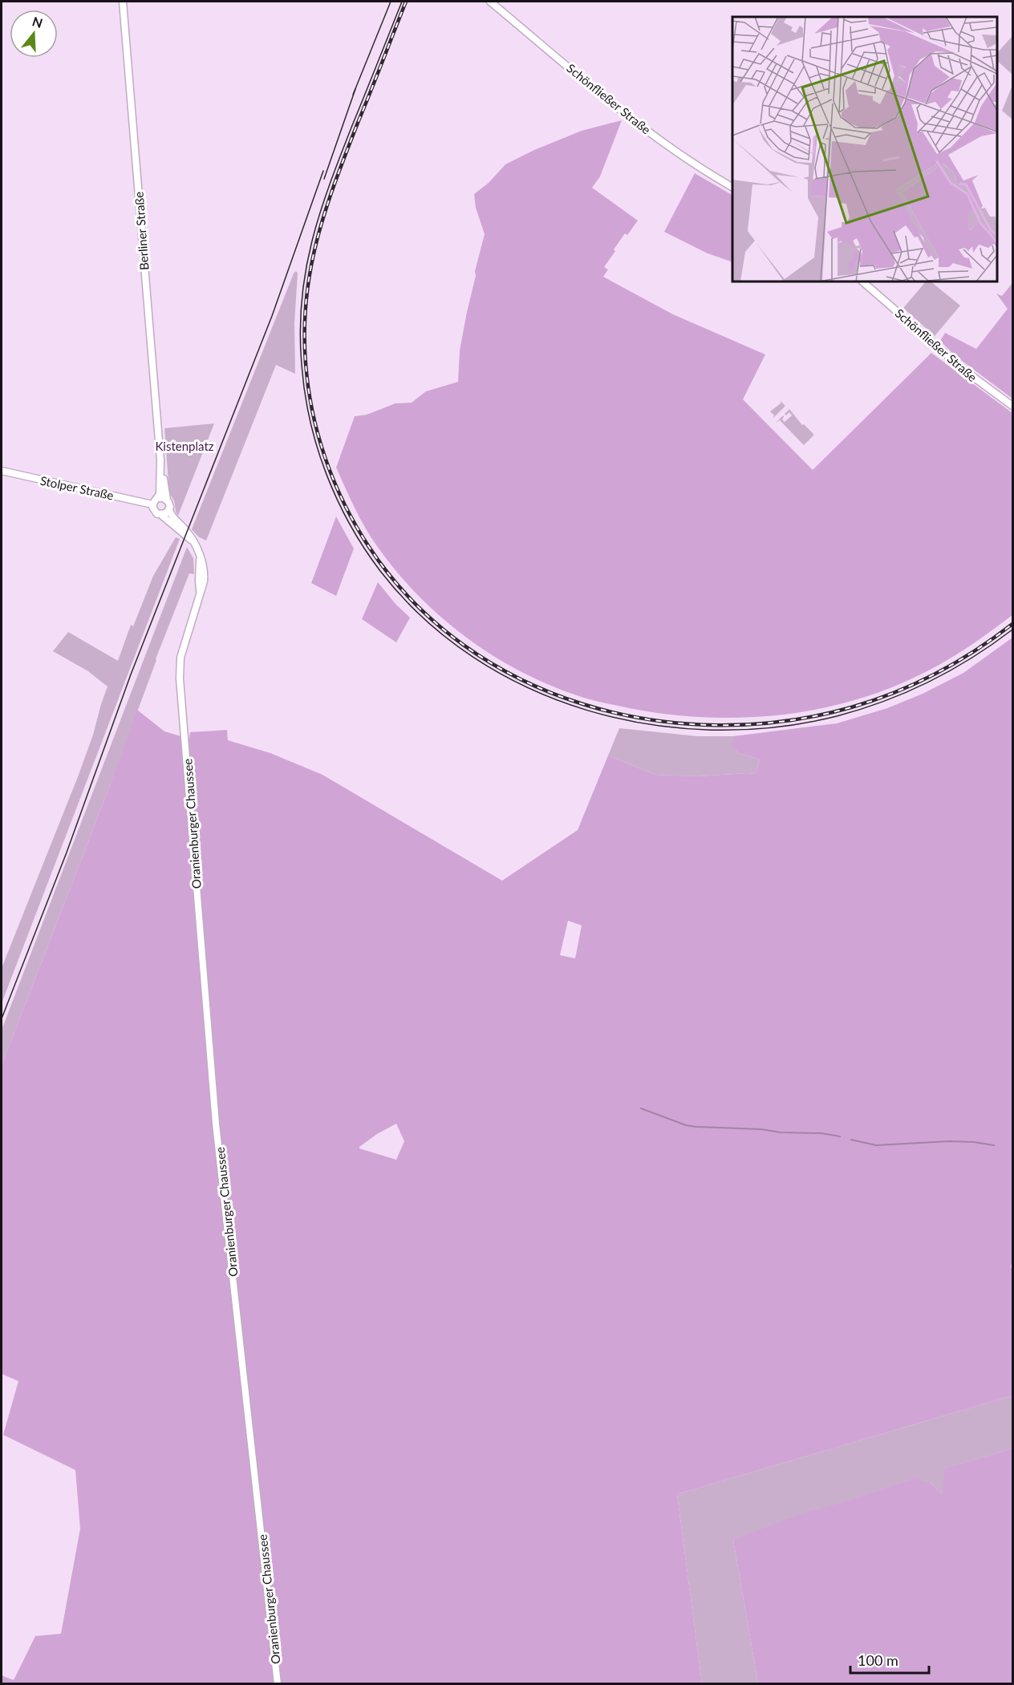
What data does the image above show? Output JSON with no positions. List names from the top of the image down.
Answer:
{
  "streets": {
    "main road": [
      "Schönfließer Straße",
      "Berliner Straße",
      "Stolper Straße",
      "Oranienburger Chaussee"
    ]
  },
  "crossings": [
    ["Berliner Straße", "Stolper Straße"]
  ],
  "parks": ["Kistenplatz"],
  "scale_bar": "100 m",
  "north": "top"
}
